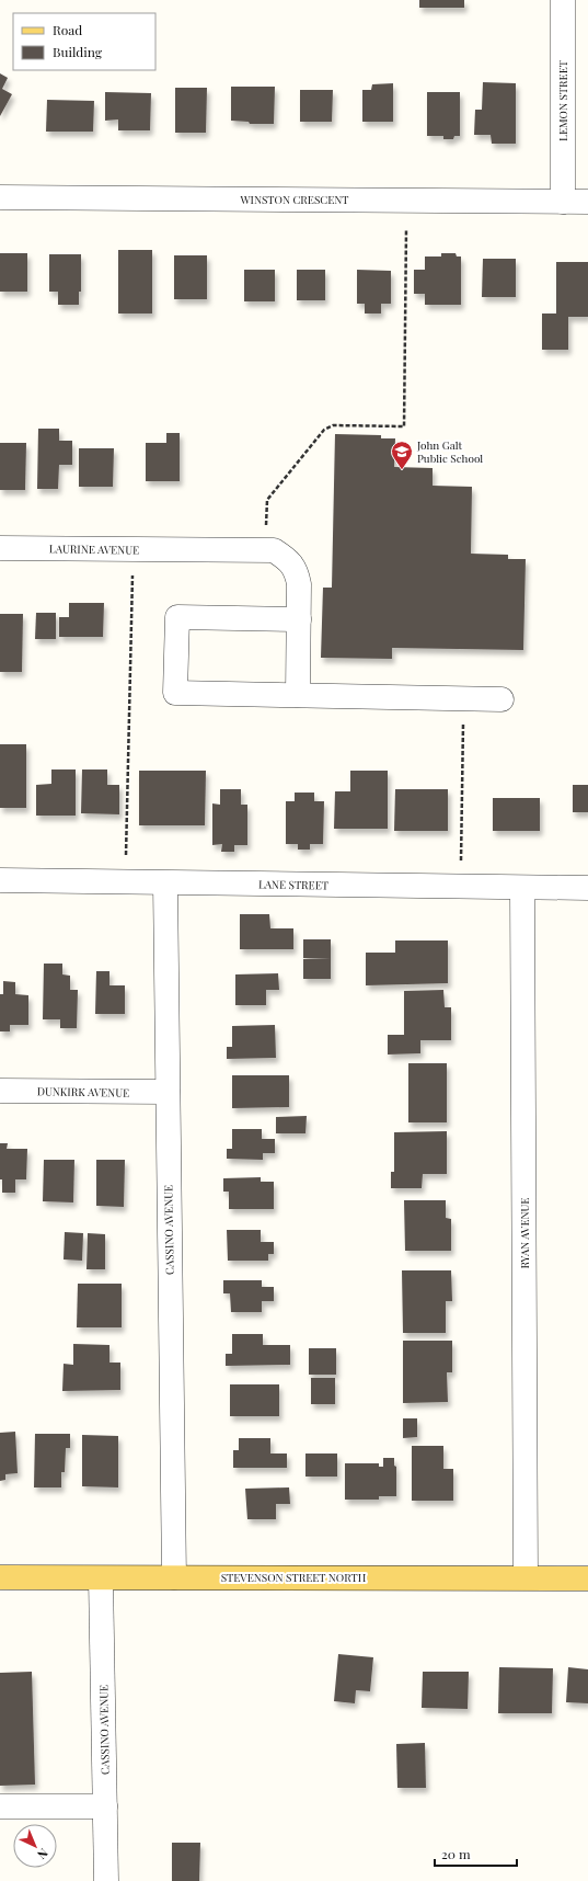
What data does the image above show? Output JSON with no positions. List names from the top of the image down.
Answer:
{
  "streets": {
    "main road": ["STEVENSON STREET NORTH"],
    "street": [
      "LEMON STREET",
      "WINSTON CRESCENT",
      "LAURINE AVENUE",
      "LANE STREET",
      "DUNKIRK AVENUE",
      "CASSINO AVENUE",
      "RYAN AVENUE"
    ]
  },
  "crossings": [
    ["LEMON STREET", "WINSTON CRESCENT"],
    ["LANE STREET", "CASSINO AVENUE"],
    ["LANE STREET", "RYAN AVENUE"],
    ["DUNKIRK AVENUE", "CASSINO AVENUE"],
    ["CASSINO AVENUE", "STEVENSON STREET NORTH"],
    ["RYAN AVENUE", "STEVENSON STREET NORTH"]
  ],
  "places": {
    "school or university": ["John Galt Public School"]
  },
  "legend": ["Road", "Building"],
  "scale_bar": "20 m",
  "north": "bottom right"
}
